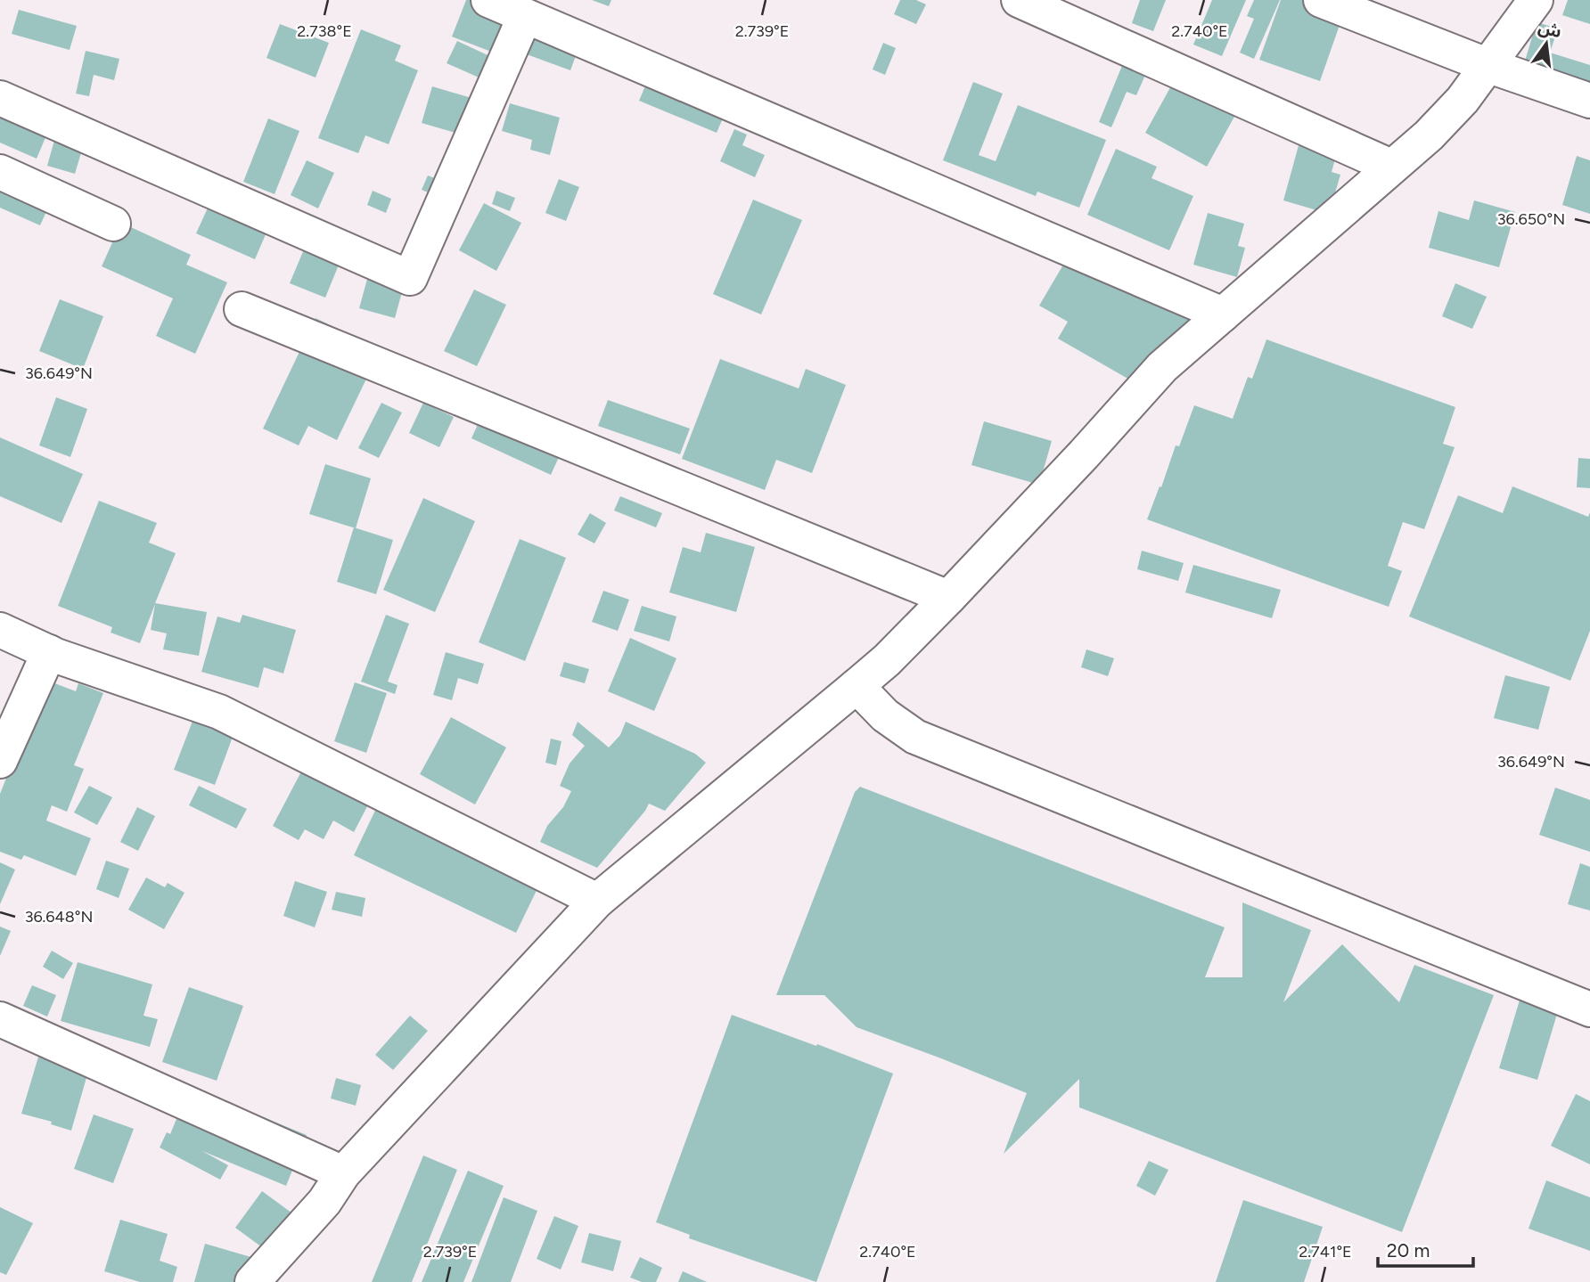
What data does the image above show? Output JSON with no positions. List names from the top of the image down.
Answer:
{
  "scale_bar": "20 m",
  "north": "top",
  "coordinates": [
    "2.738°E",
    "2.739°E",
    "2.740°E",
    "36.650°N",
    "36.649°N",
    "36.648°N",
    "2.741°E"
  ]
}
